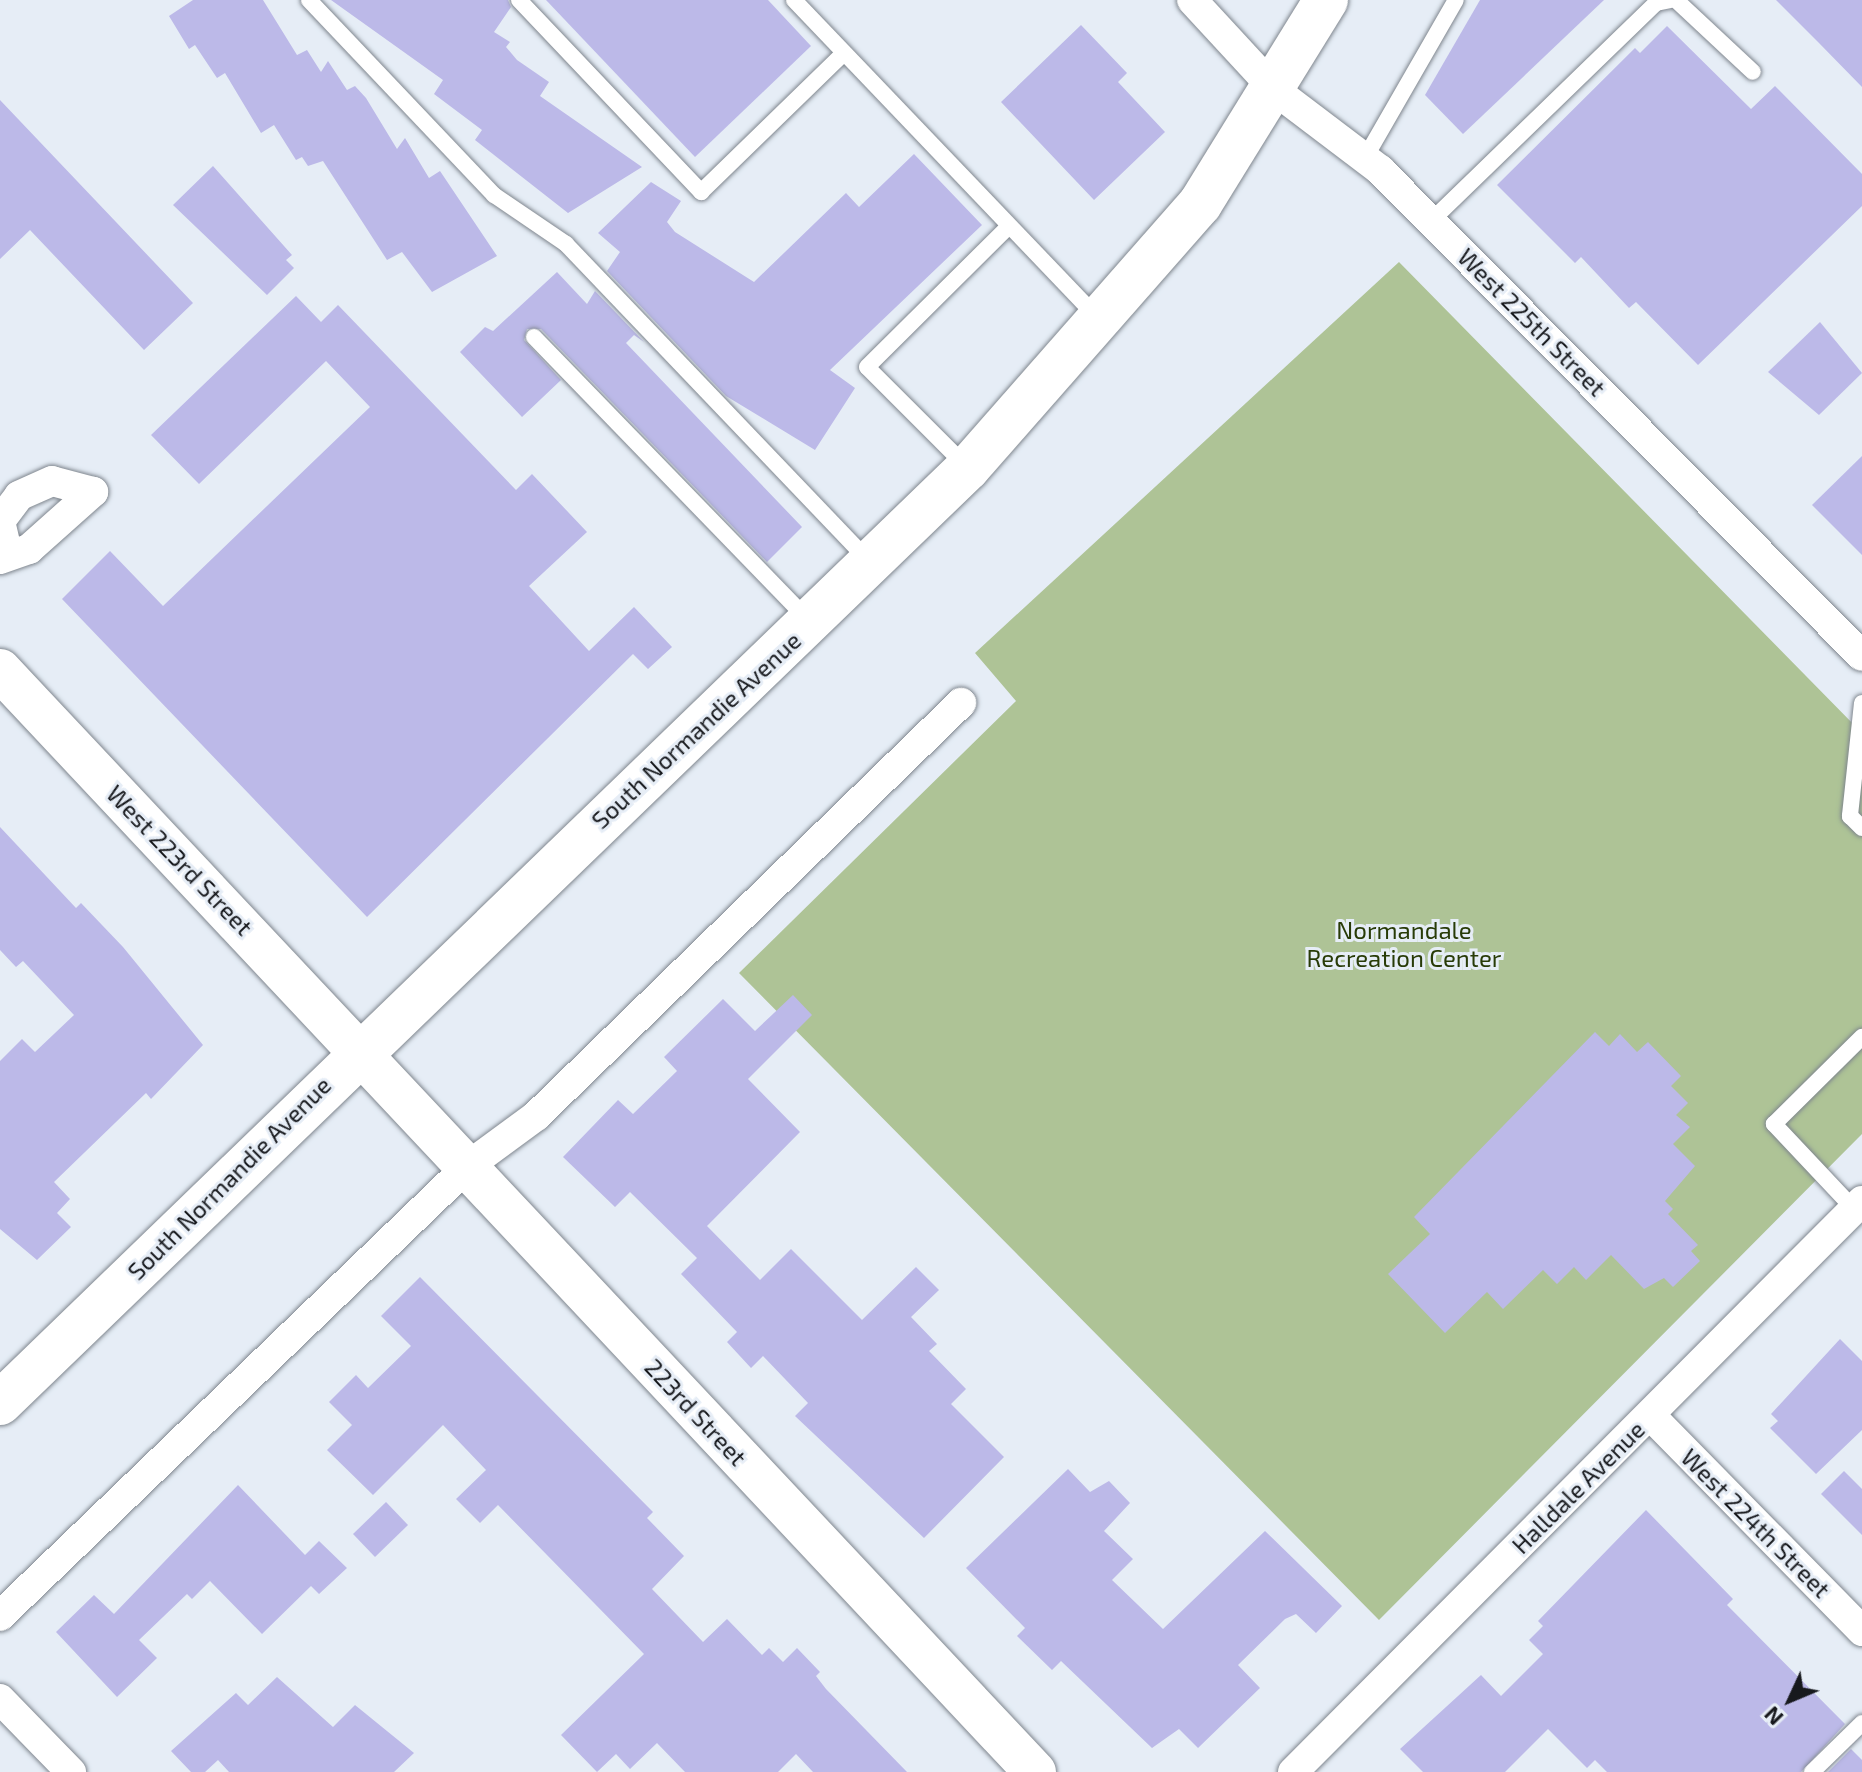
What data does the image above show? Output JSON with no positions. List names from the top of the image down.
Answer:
{
  "streets": {
    "main road": ["South Normandie Avenue", "West 223rd Street", "223rd Street"],
    "street": ["West 225th Street", "Halldale Avenue", "West 224th Street"]
  },
  "crossings": [
    ["West 225th Street", "South Normandie Avenue"],
    ["South Normandie Avenue", "West 223rd Street"],
    ["South Normandie Avenue", "223rd Street"],
    ["West 223rd Street", "223rd Street"],
    ["Halldale Avenue", "West 224th Street"]
  ],
  "parks": ["Normandale Recreation Center"],
  "north": "bottom left"
}
